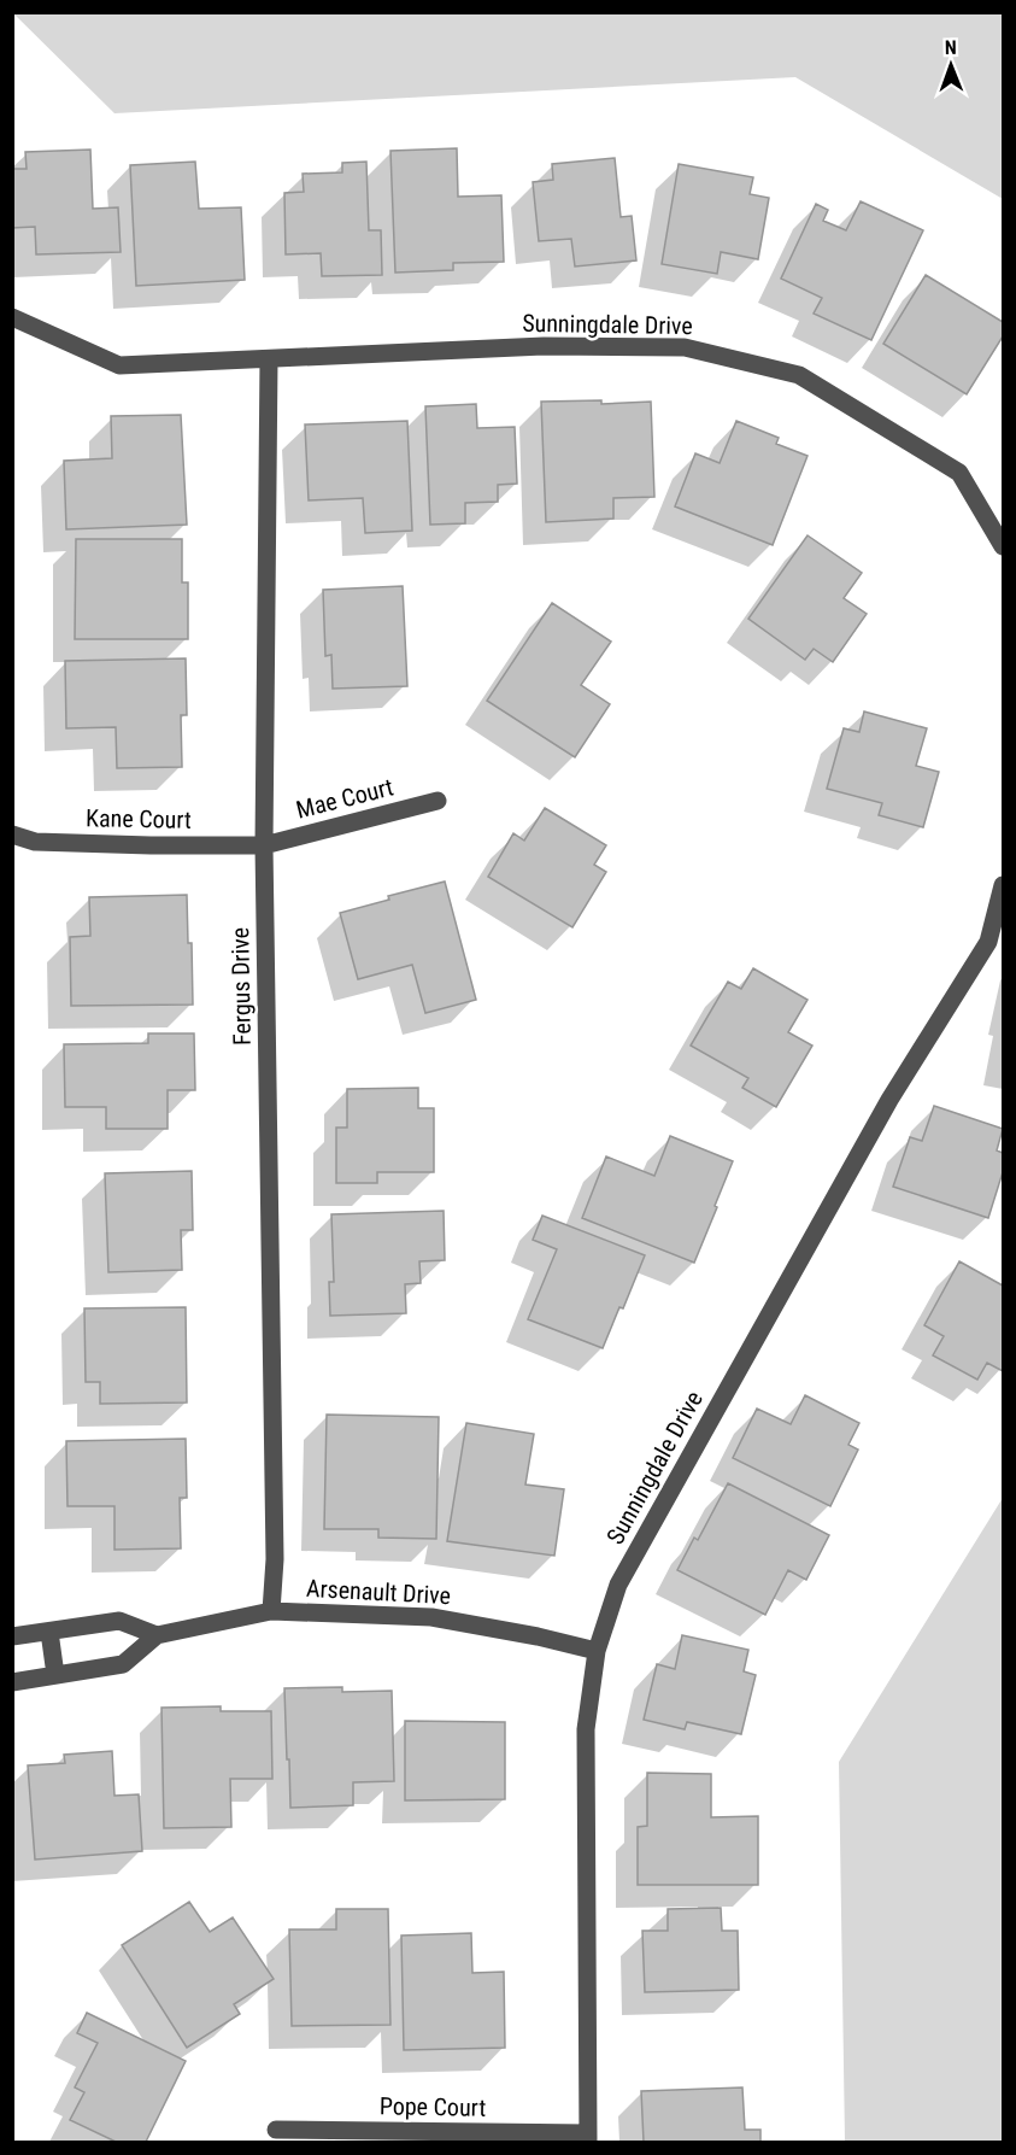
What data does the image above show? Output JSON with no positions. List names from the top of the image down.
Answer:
{
  "streets": {
    "street": [
      "Sunningdale Drive",
      "Mae Court",
      "Kane Court",
      "Fergus Drive",
      "Arsenault Drive",
      "Pope Court"
    ]
  },
  "crossings": [
    ["Sunningdale Drive", "Fergus Drive"],
    ["Sunningdale Drive", "Arsenault Drive"],
    ["Sunningdale Drive", "Pope Court"],
    ["Mae Court", "Kane Court"],
    ["Mae Court", "Fergus Drive"],
    ["Kane Court", "Fergus Drive"],
    ["Fergus Drive", "Arsenault Drive"]
  ],
  "north": "top"
}
